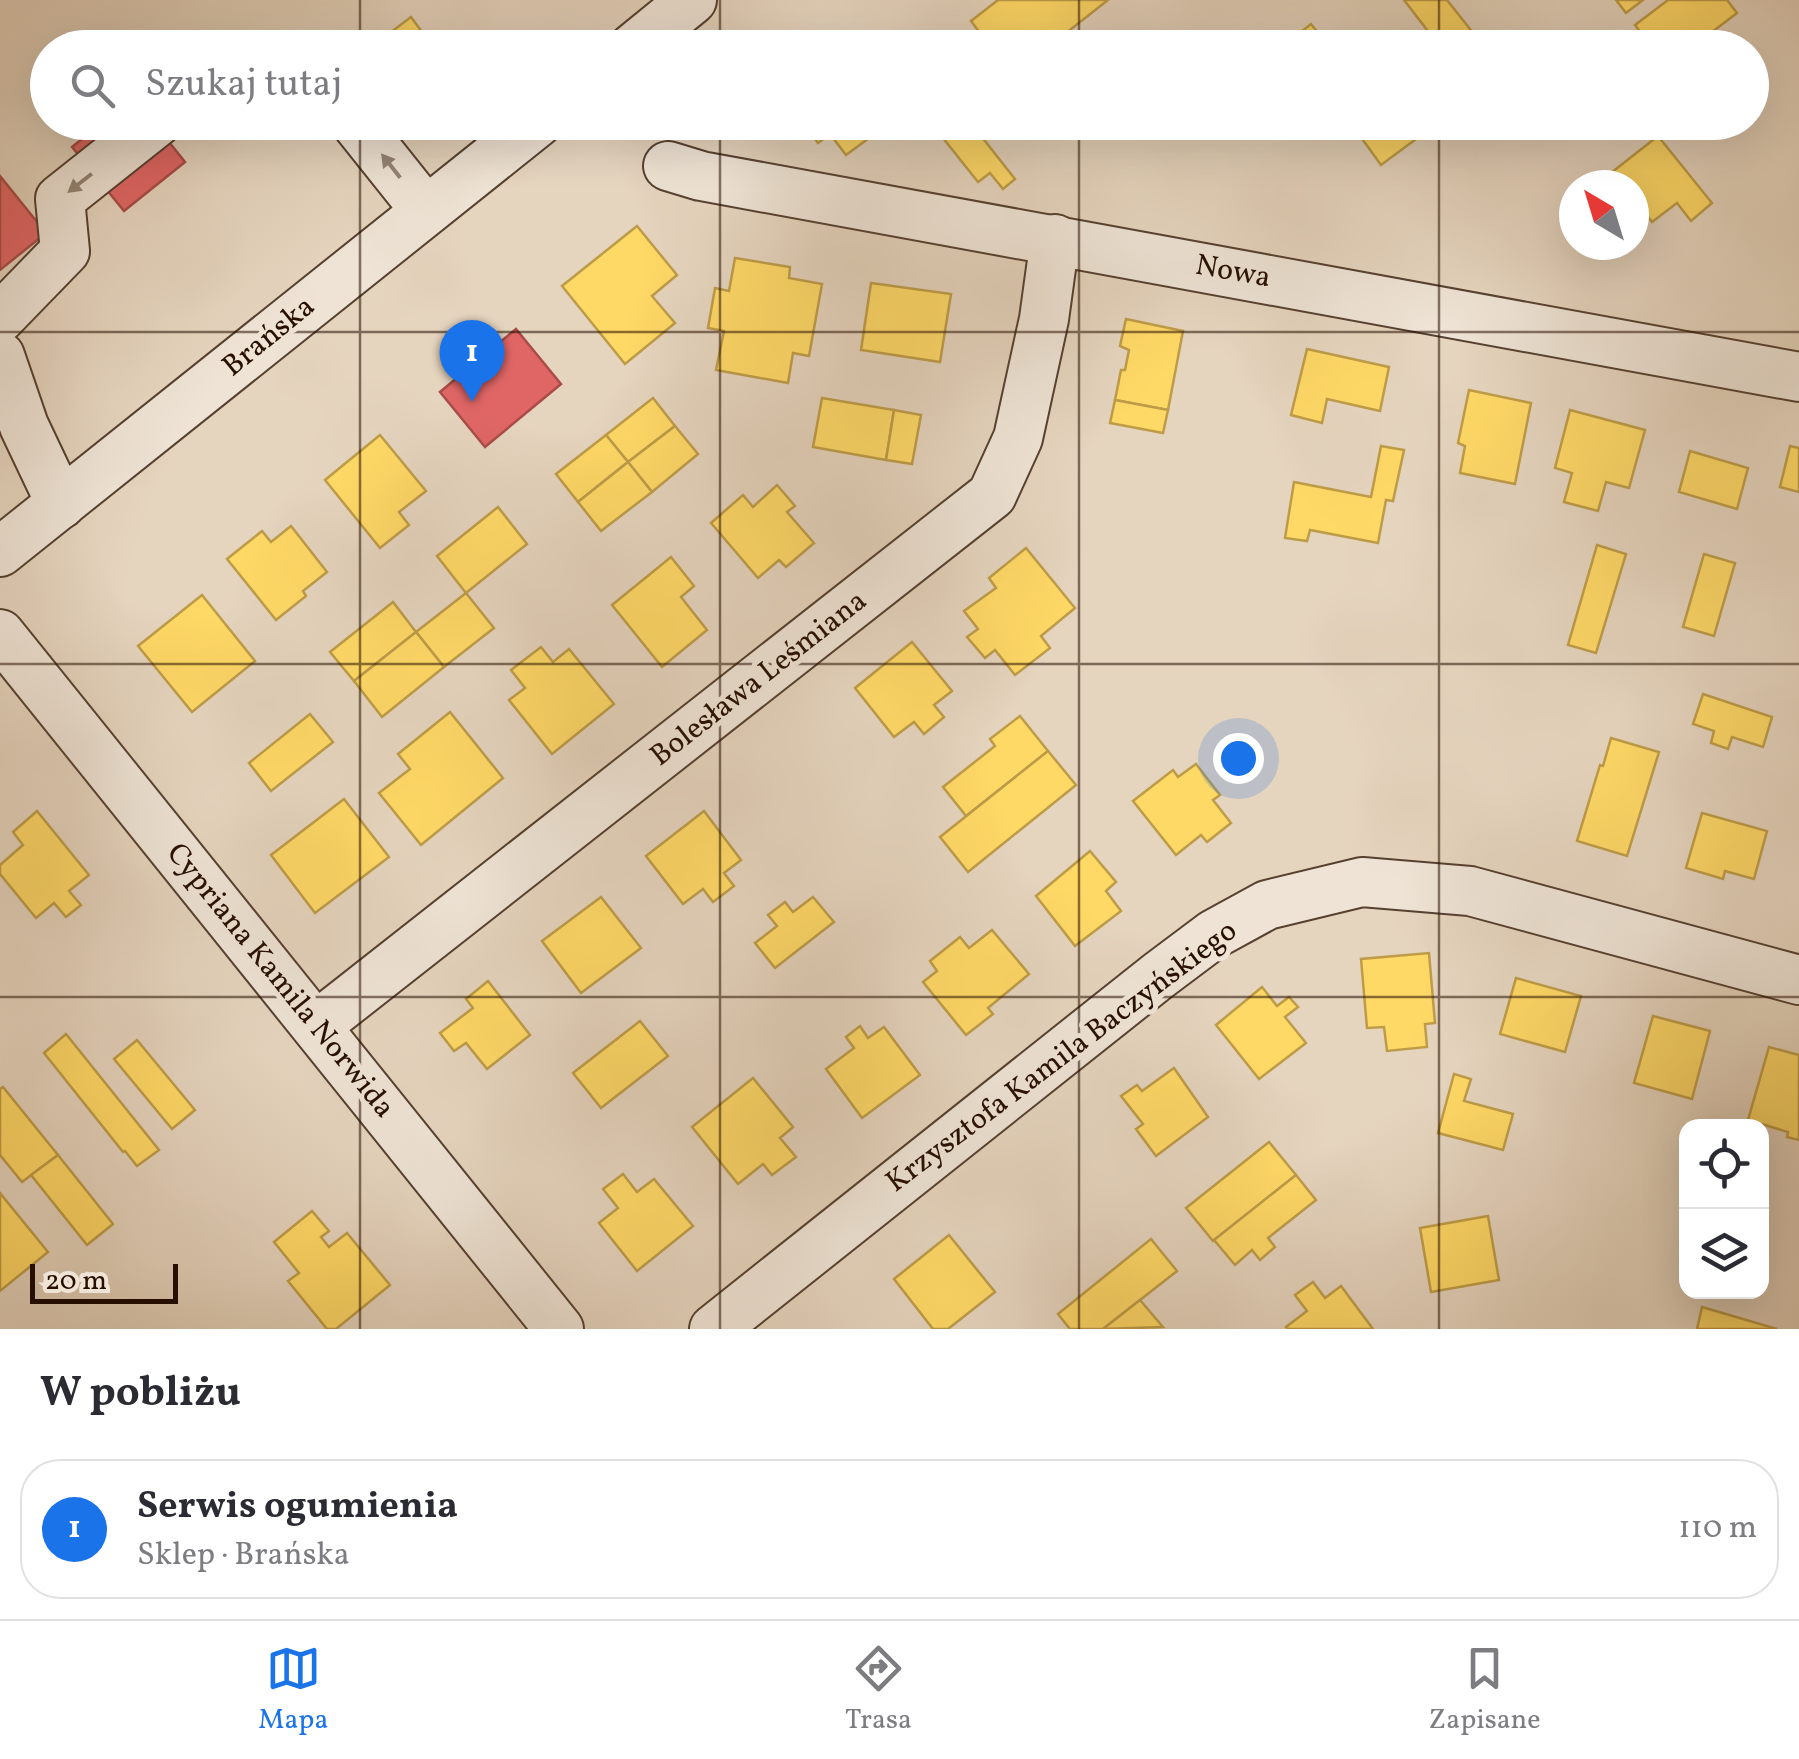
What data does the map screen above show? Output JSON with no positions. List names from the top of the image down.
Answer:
{
  "streets": {
    "street": [
      "Nowa",
      "Brańska",
      "Bolesława Leśmiana",
      "Cypriana Kamila Norwida",
      "Krzysztofa Kamila Baczyńskiego"
    ]
  },
  "crossings": [
    ["Nowa", "Bolesława Leśmiana"],
    ["Bolesława Leśmiana", "Cypriana Kamila Norwida"]
  ],
  "scale_bar": "20 m",
  "north": "top left",
  "page": {
    "search": "Szukaj tutaj",
    "pins": "1",
    "scale": "20 m",
    "heading": "W pobliżu",
    "list": [
      {
        "mark": "1",
        "name": "Serwis ogumienia",
        "note": "Sklep · Brańska",
        "value": "110 m"
      }
    ],
    "nav": ["Mapa", "Trasa", "Zapisane"]
  }
}
